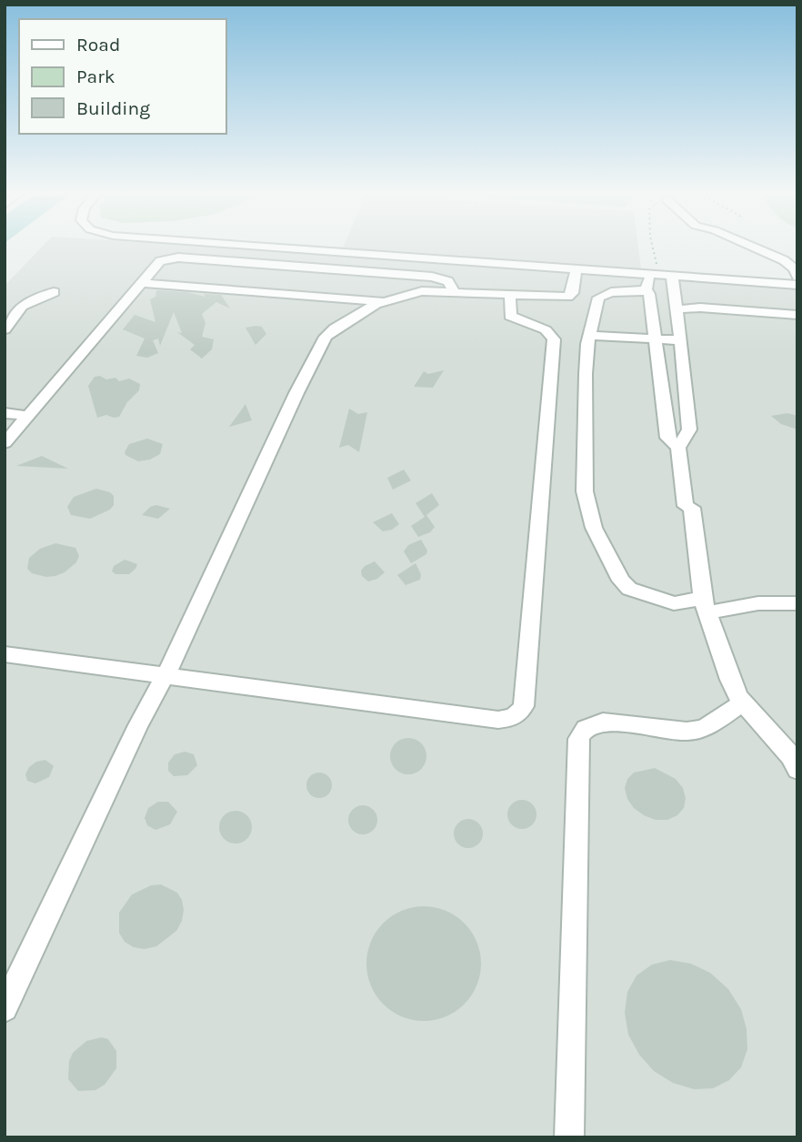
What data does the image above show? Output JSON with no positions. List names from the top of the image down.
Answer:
{
  "legend": ["Road", "Park", "Building"]
}
